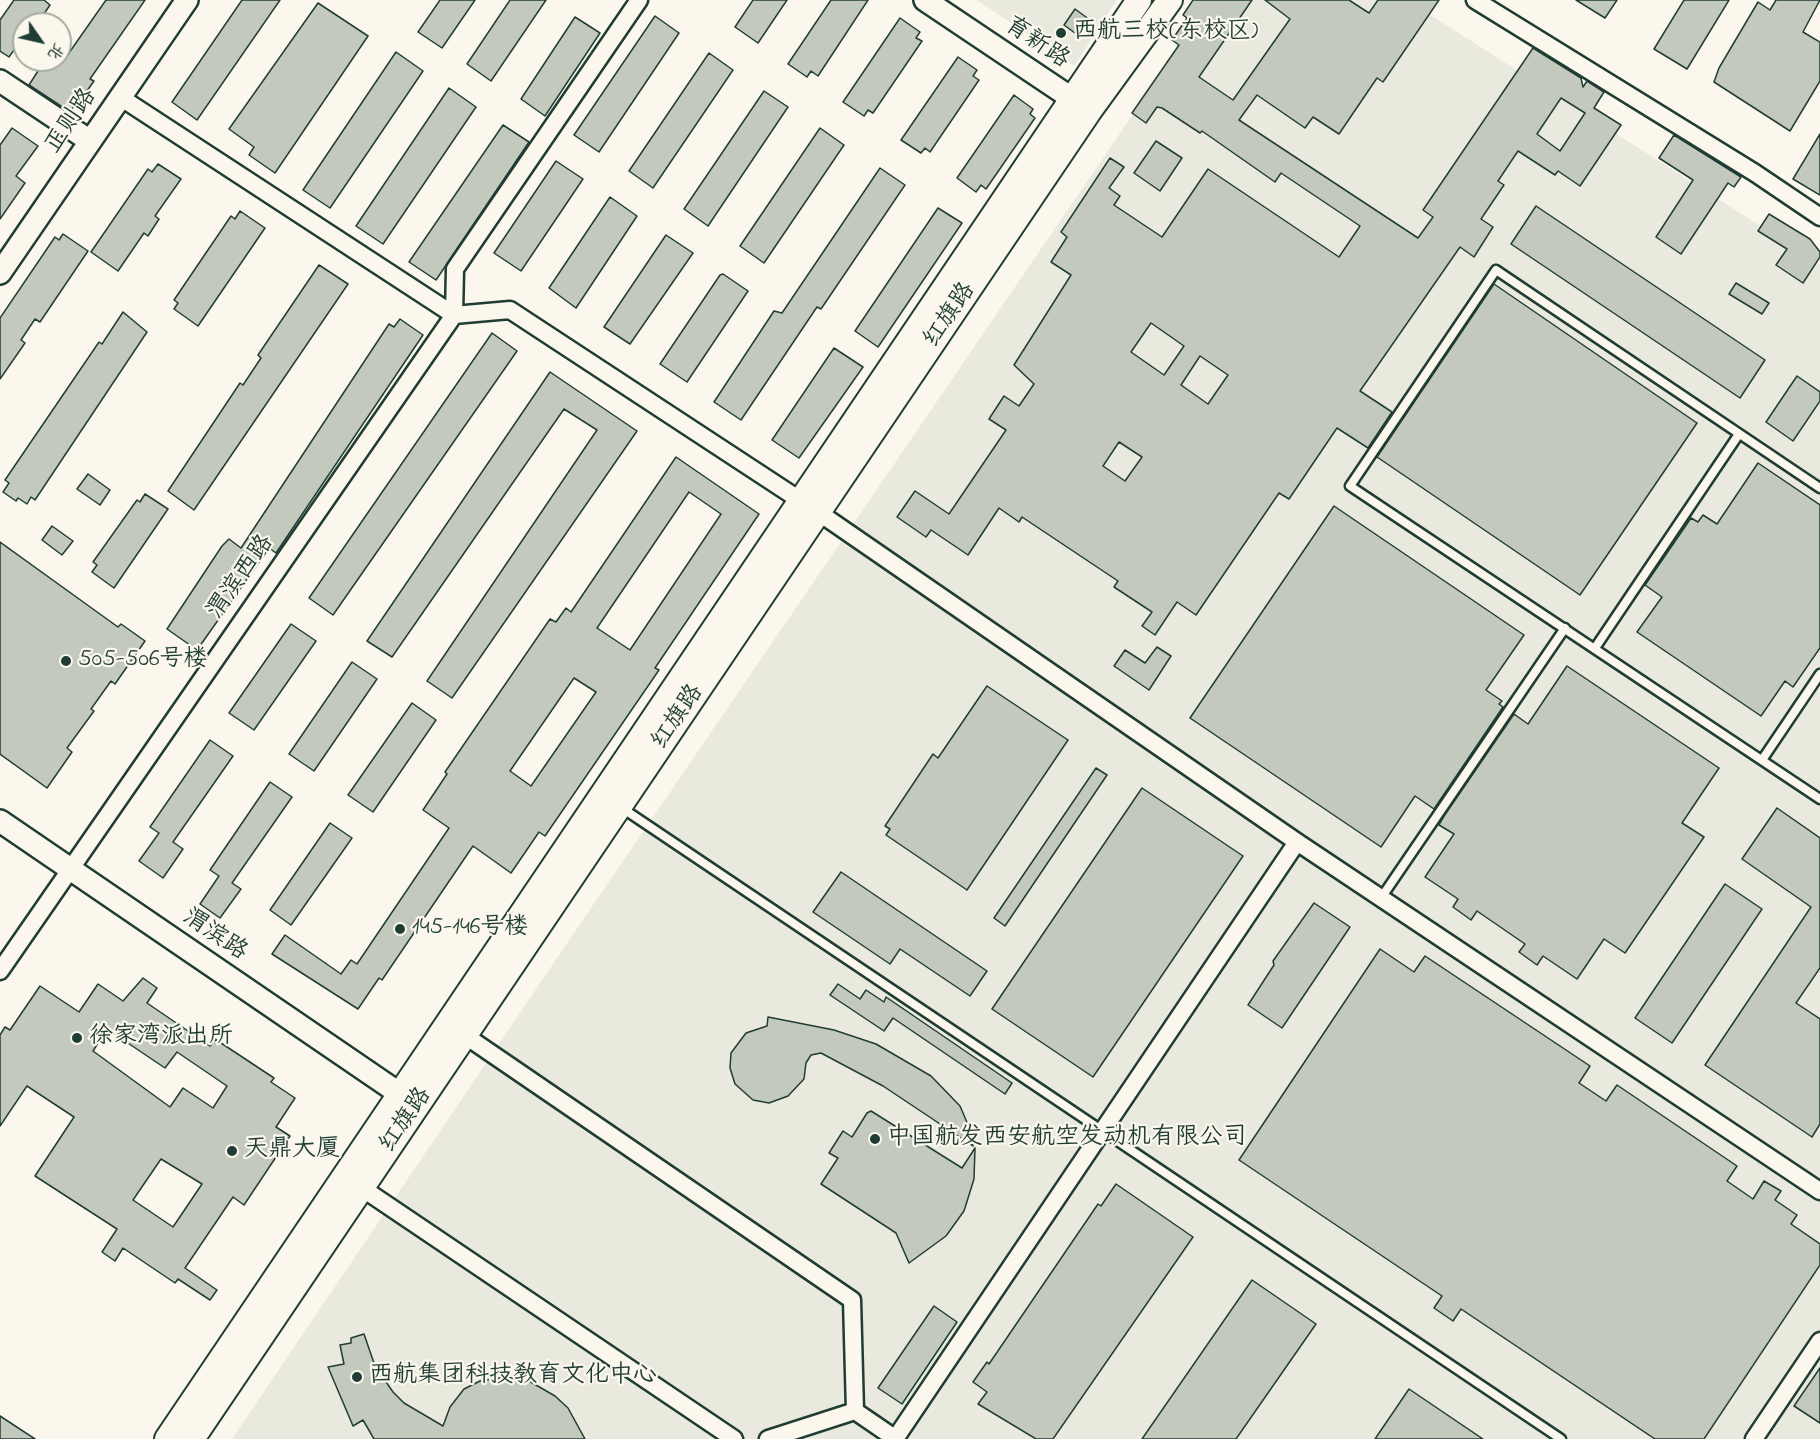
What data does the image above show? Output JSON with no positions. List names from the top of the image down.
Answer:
{
  "streets": {
    "main road": ["红旗路"],
    "street": [
      "育新路",
      "正则路",
      "渭滨西路",
      "渭滨路"
    ]
  },
  "crossings": [
    ["育新路", "红旗路"],
    ["红旗路", "渭滨路"],
    ["渭滨西路", "渭滨路"]
  ],
  "places": [
    "西航三校(东校区)",
    "505-506号楼",
    "145-146号楼",
    "徐家湾派出所",
    "中国航发西安航空发动机有限公司",
    "天鼎大厦",
    "西航集团科技教育文化中心"
  ],
  "north": "bottom right"
}
